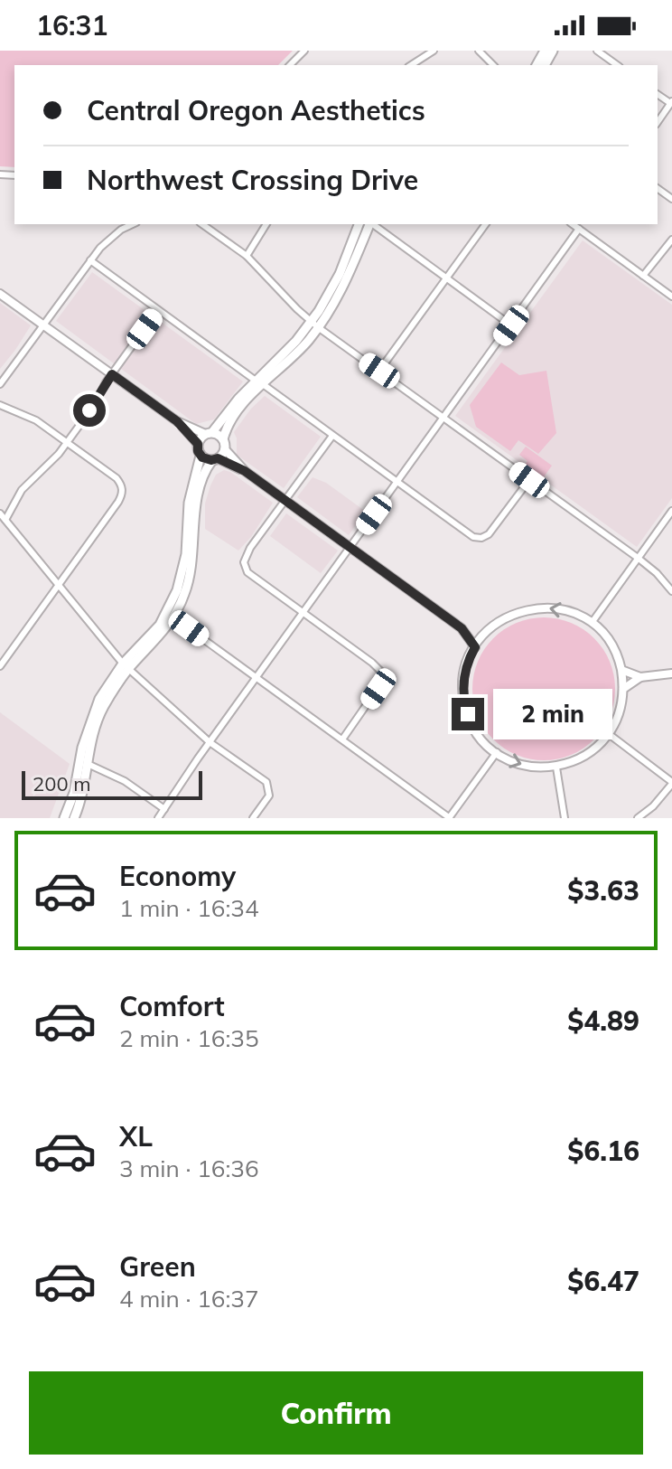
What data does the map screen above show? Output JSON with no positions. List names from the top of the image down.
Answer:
{
  "scale_bar": "200 m",
  "page": {
    "status": "16:31",
    "banner": ["Central Oregon Aesthetics", "Northwest Crossing Drive"],
    "bubble": "2 min",
    "scale": "200 m",
    "list": [
      {
        "name": "Economy",
        "note": "1 min · 16:34",
        "value": "$3.63"
      },
      {
        "name": "Comfort",
        "note": "2 min · 16:35",
        "value": "$4.89"
      },
      {
        "name": "XL",
        "note": "3 min · 16:36",
        "value": "$6.16"
      },
      {
        "name": "Green",
        "note": "4 min · 16:37",
        "value": "$6.47"
      }
    ],
    "buttons": "Confirm"
  }
}
